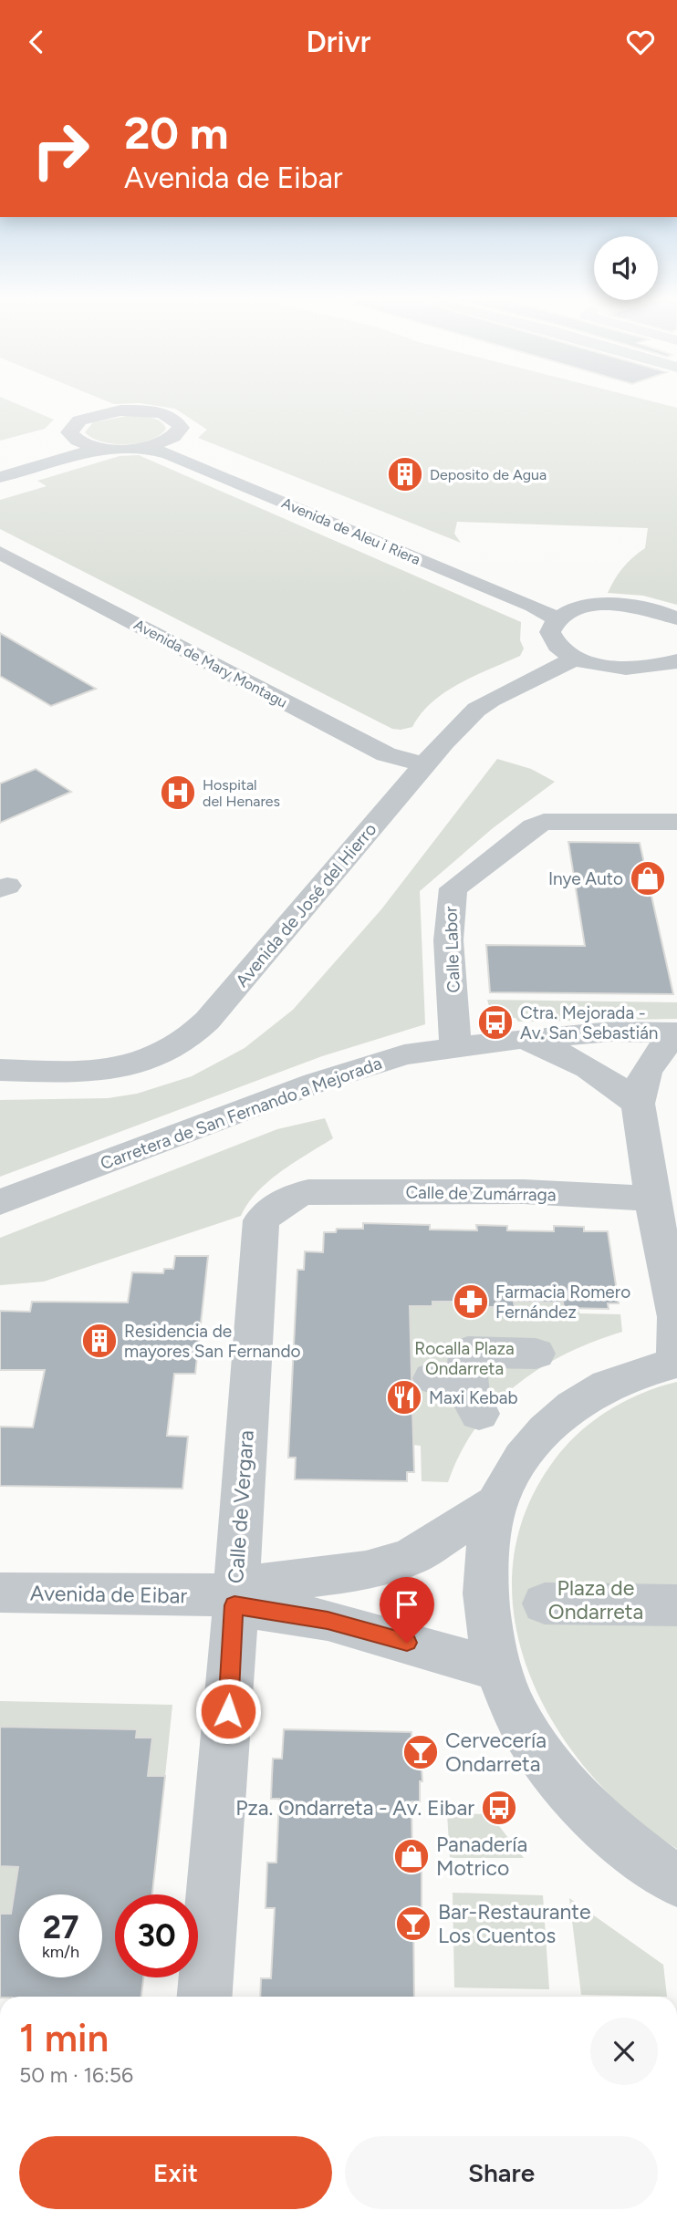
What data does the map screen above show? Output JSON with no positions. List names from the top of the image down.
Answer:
{
  "streets": {
    "street": [
      "Avenida de Aleu i Riera",
      "Avenida de Mary Montagu",
      "Avenida de José del Hierro",
      "Calle Labor",
      "Carretera de San Fernando a Mejorada",
      "Calle de Zumárraga",
      "Calle de Vergara",
      "Avenida de Eibar"
    ]
  },
  "crossings": [
    ["Avenida de Mary Montagu", "Avenida de José del Hierro"],
    ["Calle Labor", "Carretera de San Fernando a Mejorada"],
    ["Calle de Zumárraga", "Calle de Vergara"],
    ["Calle de Vergara", "Avenida de Eibar"]
  ],
  "parks": ["Rocalla Plaza Ondarreta", "Plaza de Ondarreta"],
  "places": {
    "building": ["Deposito de Agua", "Residencia de mayores San Fernando"],
    "hospital": ["Hospital del Henares"],
    "shop": ["Inye Auto", "Panadería Motrico"],
    "bus stop": ["Ctra. Mejorada - Av. San Sebastián", "Pza. Ondarreta - Av. Eibar"],
    "pharmacy": ["Farmacia Romero Fernández"],
    "restaurant": ["Maxi Kebab"],
    "bar": ["Cervecería Ondarreta", "Bar-Restaurante Los Cuentos"]
  },
  "page": {
    "header": "Drivr",
    "turn": ["20 m", "Avenida de Eibar"],
    "speed": "27 km/h",
    "limit": "30",
    "heading": ["1 min", "50 m · 16:56"],
    "buttons": ["Exit", "Share"]
  }
}
